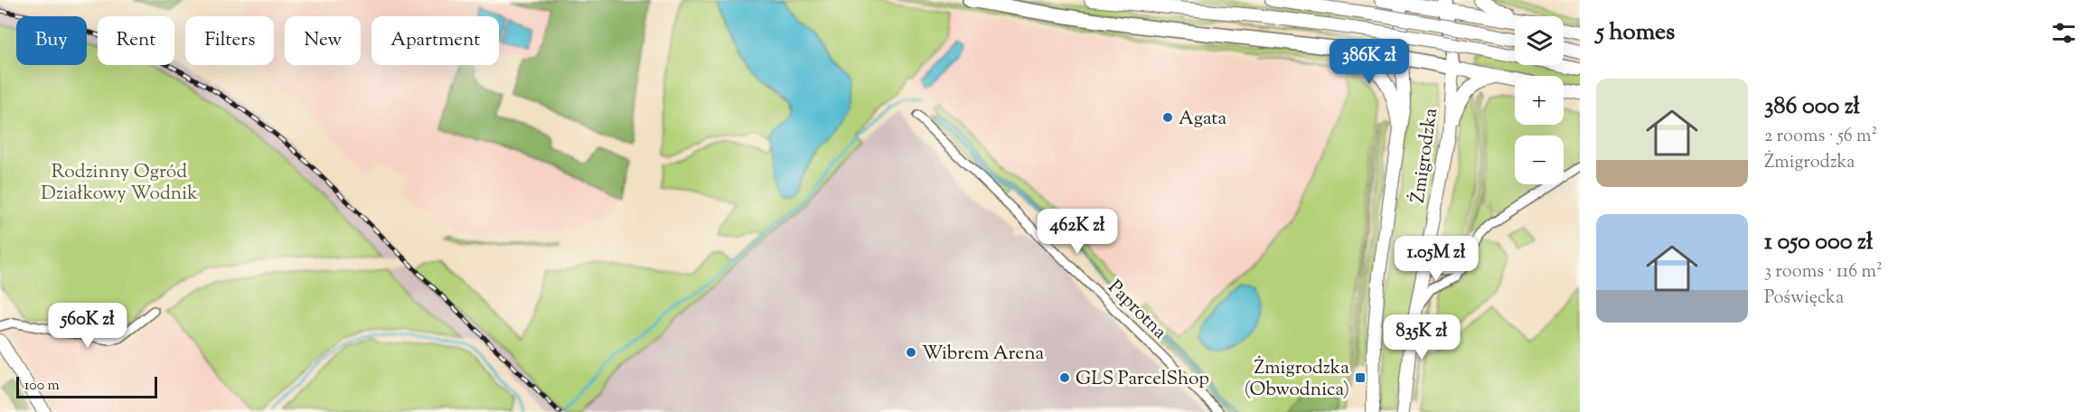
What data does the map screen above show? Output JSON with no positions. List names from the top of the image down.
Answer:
{
  "streets": {
    "main road": ["Żmigrodzka"],
    "street": ["Paprotna"]
  },
  "parks": ["Rodzinny Ogród Działkowy Wodnik"],
  "places": {
    "other": ["Agata", "Wibrem Arena", "GLS ParcelShop"],
    "transit": ["Żmigrodzka (Obwodnica)"]
  },
  "scale_bar": "100 m",
  "page": {
    "heading": "5 homes",
    "map_buttons": ["+", "−"],
    "chip": [
      "Buy",
      "Rent",
      "Filters",
      "New",
      "Apartment"
    ],
    "price": [
      "386K zł",
      "462K zł",
      "1.05M zł",
      "560K zł",
      "835K zł"
    ],
    "list": [
      {
        "name": "386 000 zł",
        "note": "2 rooms · 56 m² · Żmigrodzka"
      },
      {
        "name": "1 050 000 zł",
        "note": "3 rooms · 116 m² · Poświęcka"
      }
    ],
    "scale": "100 m"
  }
}
